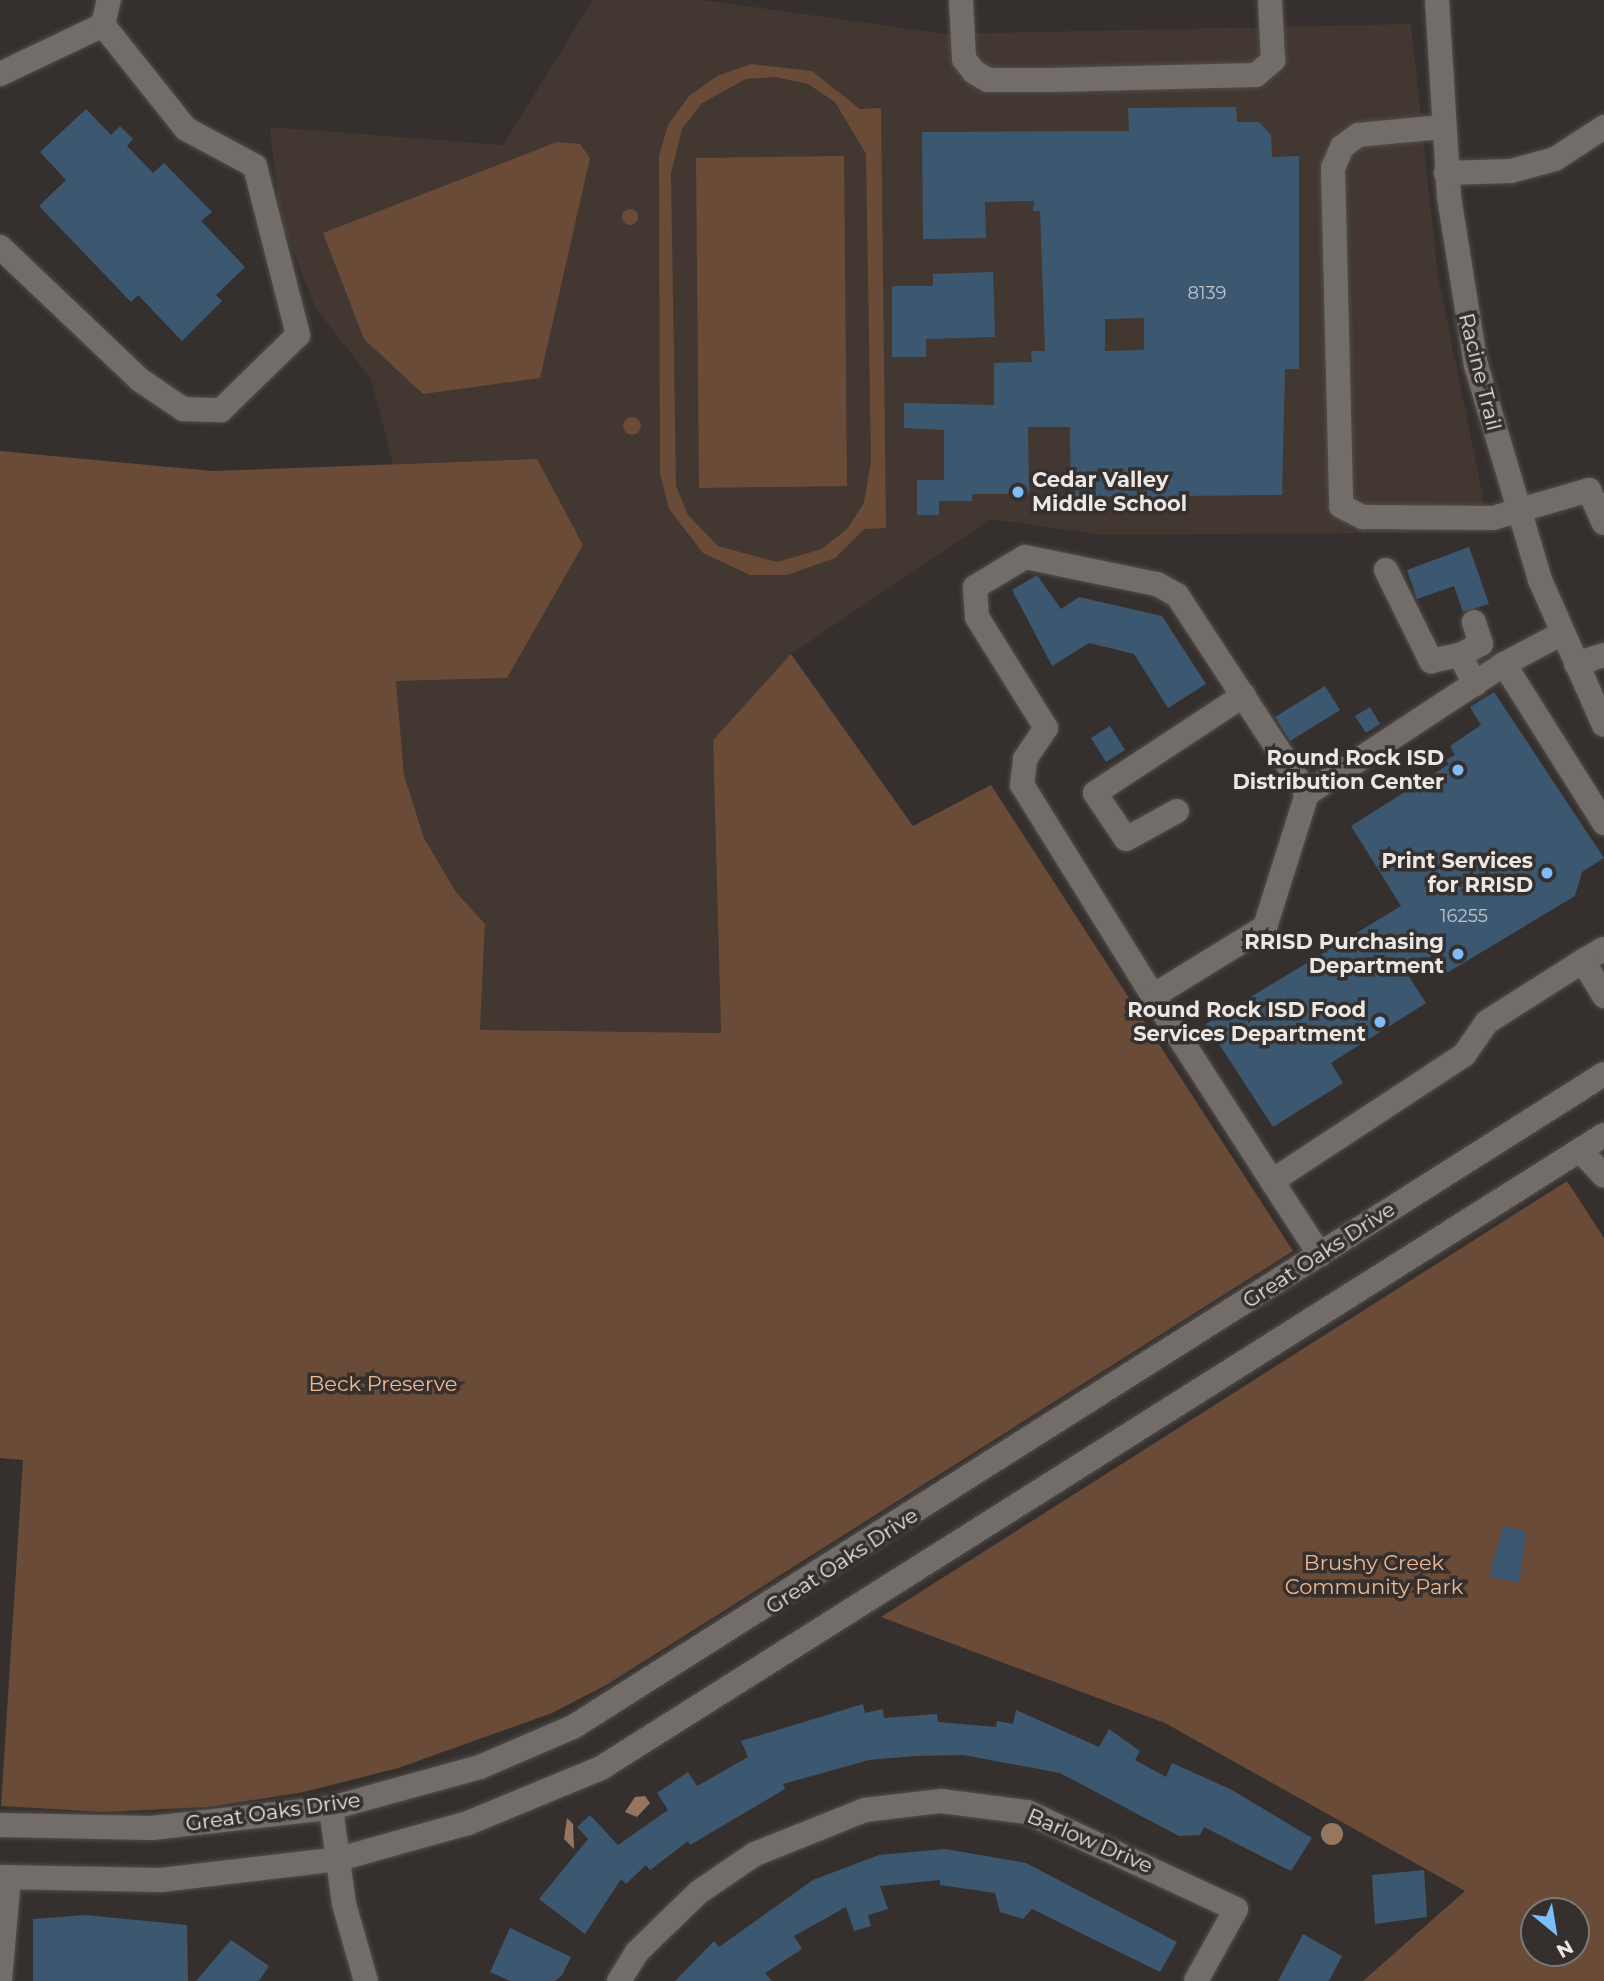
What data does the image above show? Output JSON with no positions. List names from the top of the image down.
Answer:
{
  "streets": {
    "street": ["Racine Trail", "Great Oaks Drive", "Barlow Drive"]
  },
  "parks": ["Beck Preserve", "Brushy Creek Community Park"],
  "places": [
    "Cedar Valley Middle School",
    "Round Rock ISD Distribution Center",
    "Print Services for RRISD",
    "RRISD Purchasing Department",
    "Round Rock ISD Food Services Department"
  ],
  "house_numbers": ["8139", "16255"],
  "north": "bottom right"
}
